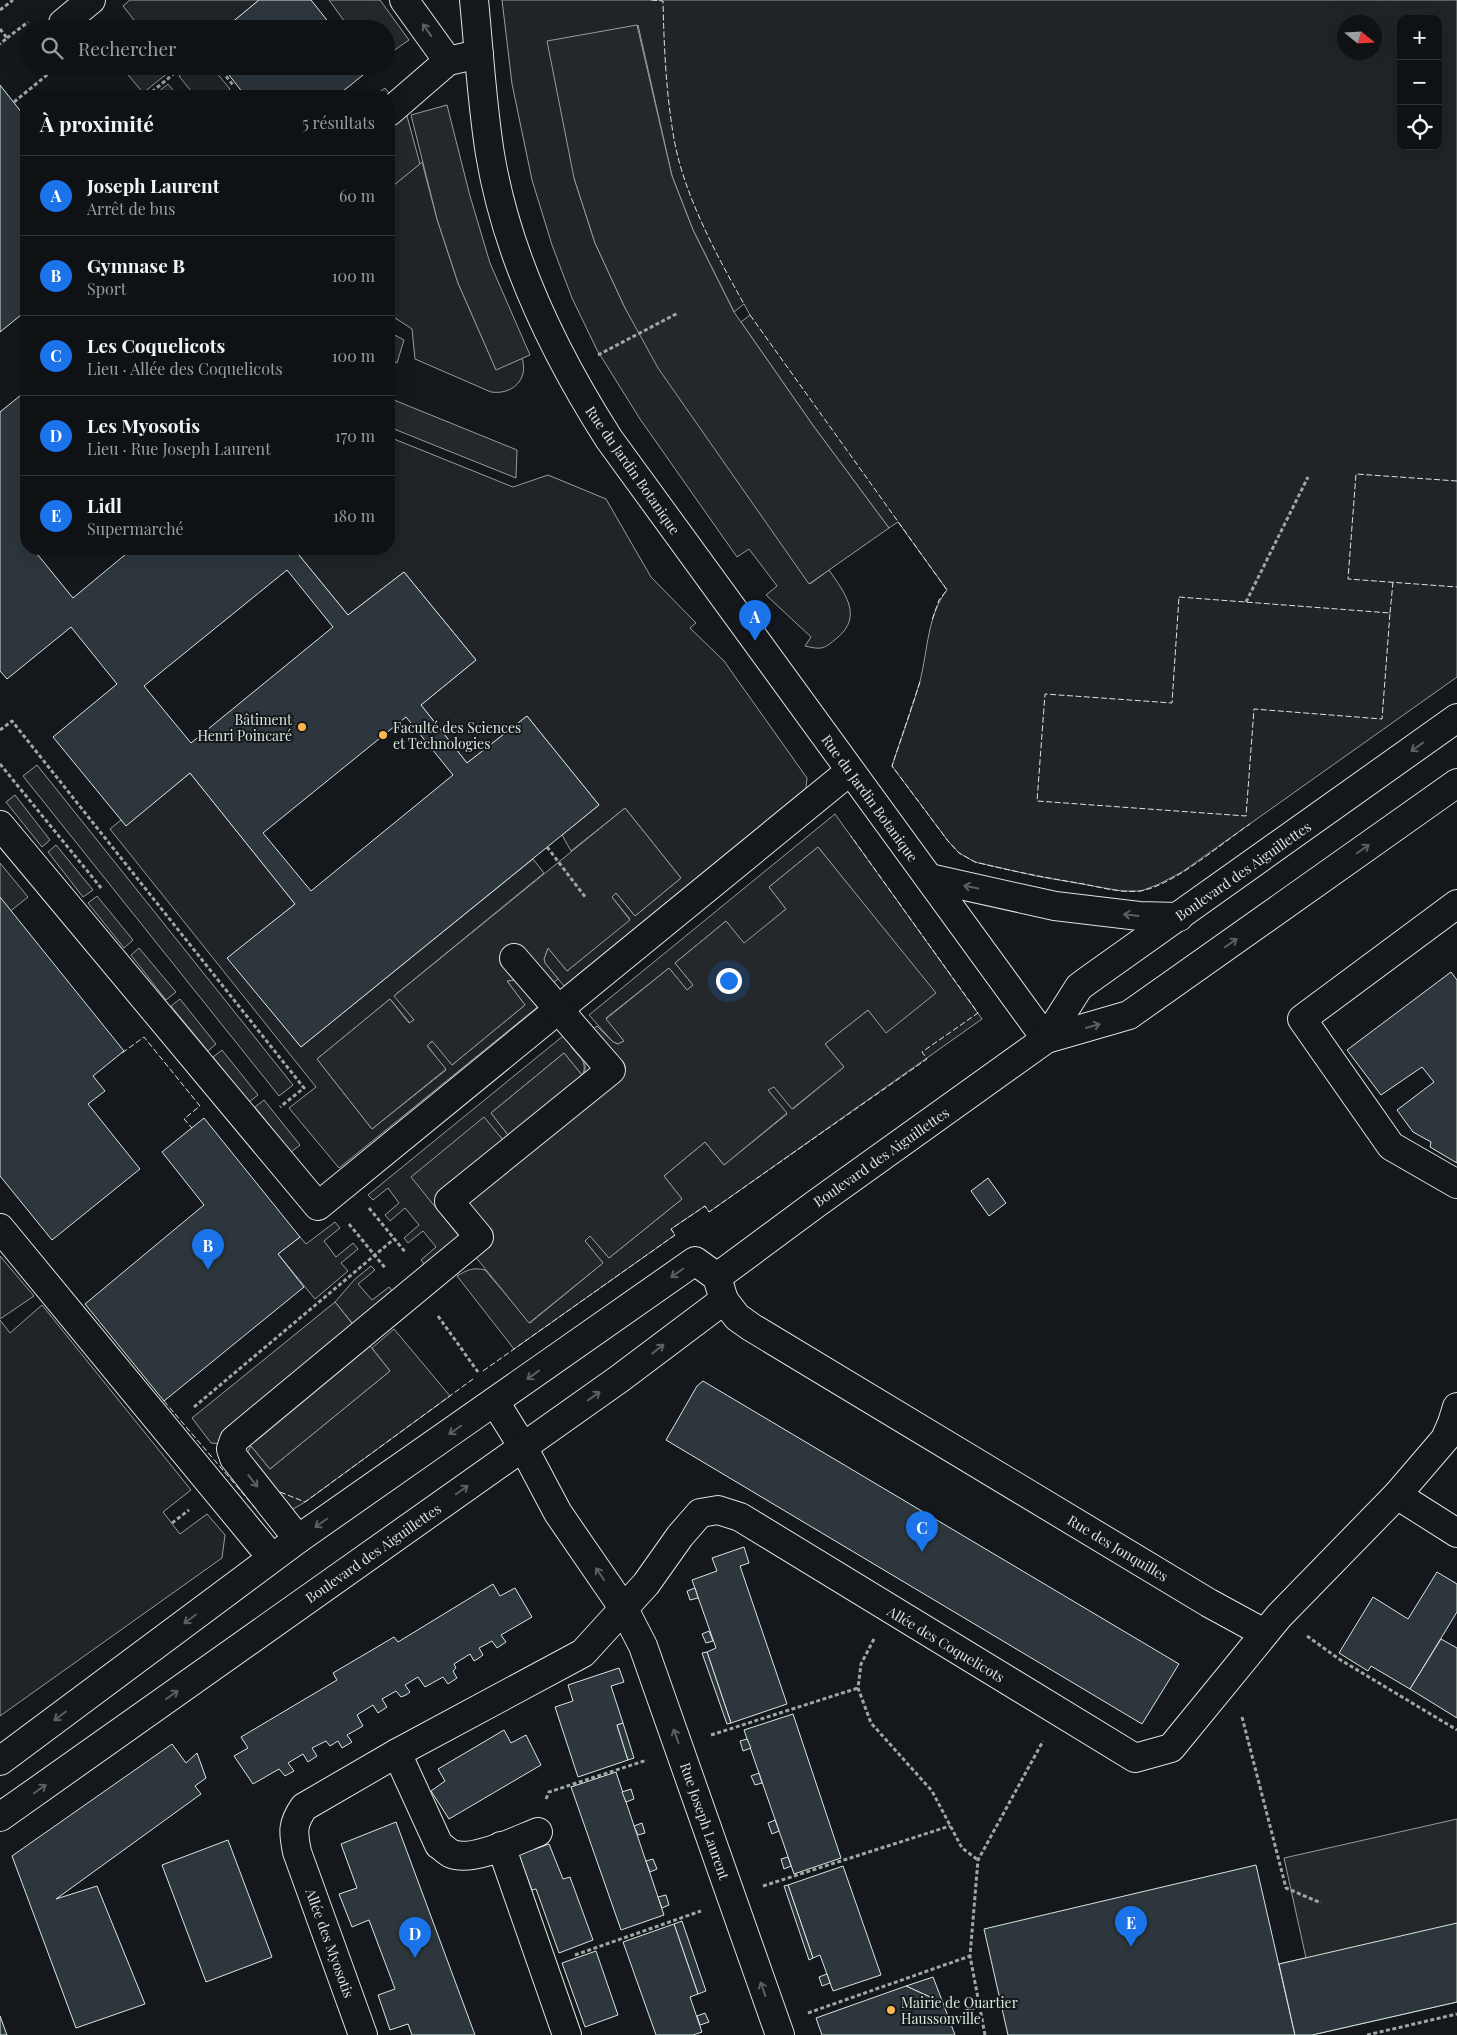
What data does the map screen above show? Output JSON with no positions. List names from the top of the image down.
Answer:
{
  "streets": {
    "street": [
      "Rue du Jardin Botanique",
      "Boulevard des Aiguillettes",
      "Rue des Jonquilles",
      "Allée des Coquelicots",
      "Rue Joseph Laurent",
      "Allée des Myosotis"
    ]
  },
  "crossings": [
    ["Rue du Jardin Botanique", "Boulevard des Aiguillettes"],
    ["Boulevard des Aiguillettes", "Rue des Jonquilles"],
    ["Boulevard des Aiguillettes", "Rue Joseph Laurent"],
    ["Rue des Jonquilles", "Allée des Coquelicots"],
    ["Allée des Coquelicots", "Rue Joseph Laurent"]
  ],
  "one_way": ["Rue Joseph Laurent"],
  "places": ["Bâtiment Henri Poincaré", "Faculté des Sciences et Technologies", "Mairie de Quartier Haussonville"],
  "north": "right",
  "page": {
    "map_buttons": ["+", "−"],
    "search": "Rechercher",
    "heading": ["À proximité", "5 résultats"],
    "list": [
      {
        "mark": "A",
        "name": "Joseph Laurent",
        "note": "Arrêt de bus",
        "value": "60 m"
      },
      {
        "mark": "B",
        "name": "Gymnase B",
        "note": "Sport",
        "value": "100 m"
      },
      {
        "mark": "C",
        "name": "Les Coquelicots",
        "note": "Lieu · Allée des Coquelicots",
        "value": "100 m"
      },
      {
        "mark": "D",
        "name": "Les Myosotis",
        "note": "Lieu · Rue Joseph Laurent",
        "value": "170 m"
      },
      {
        "mark": "E",
        "name": "Lidl",
        "note": "Supermarché",
        "value": "180 m"
      }
    ],
    "pins": [
      "A",
      "B",
      "C",
      "E",
      "D"
    ]
  }
}
